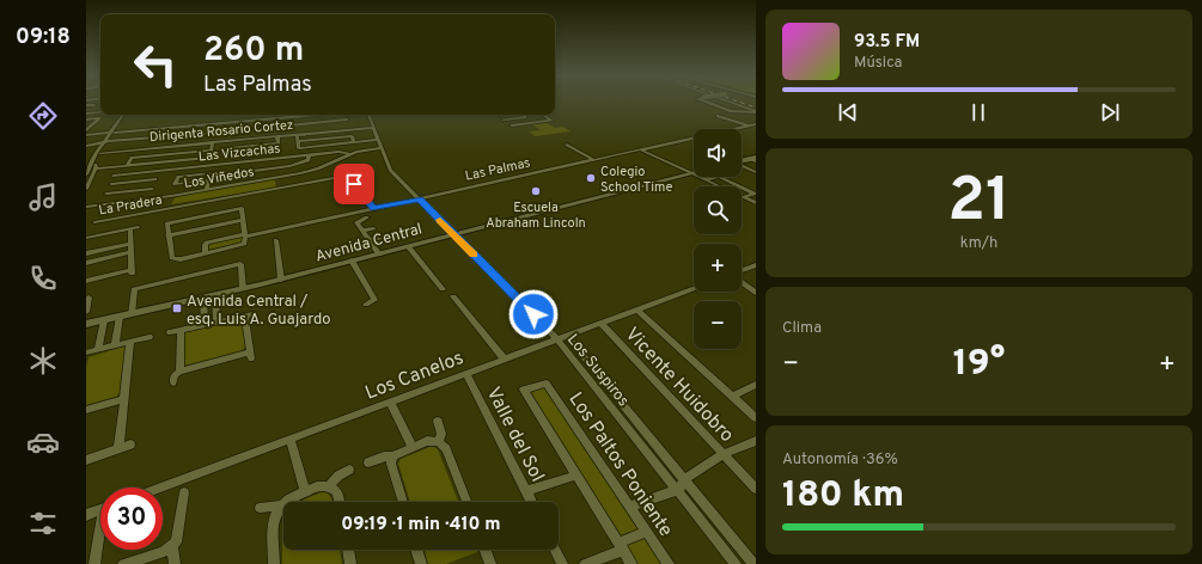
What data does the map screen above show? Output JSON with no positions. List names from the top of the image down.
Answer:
{
  "streets": {
    "street": [
      "Dirigenta Rosario Cortez",
      "Las Vizcachas",
      "Las Palmas",
      "Los Viñedos",
      "La Pradera",
      "Avenida Central",
      "Los Suspiros",
      "Los Canelos",
      "Vicente Huidobro",
      "Valle del Sol",
      "Los Paltos Poniente"
    ]
  },
  "crossings": [
    ["Dirigenta Rosario Cortez", "Los Suspiros"],
    ["Las Vizcachas", "Los Viñedos"],
    ["Las Palmas", "Los Suspiros"],
    ["Los Viñedos", "Los Suspiros"],
    ["Avenida Central", "Los Suspiros"],
    ["Los Suspiros", "Los Canelos"],
    ["Los Canelos", "Vicente Huidobro"],
    ["Los Canelos", "Valle del Sol"]
  ],
  "places": {
    "other": ["Colegio School Time", "Escuela Abraham Lincoln"],
    "transit": ["Avenida Central / esq. Luis A. Guajardo"]
  },
  "page": {
    "tabs": "09:18",
    "turn": ["260 m", "Las Palmas"],
    "song": ["93.5 FM", "Música"],
    "map_buttons": ["+", "−"],
    "tile": [
      ["21", "km/h"],
      "Clima",
      ["Autonomía · 36%", "180 km"]
    ],
    "heat": ["−", "19°", "+"],
    "limit": "30",
    "trip": "09:19 · 1 min · 410 m"
  }
}
